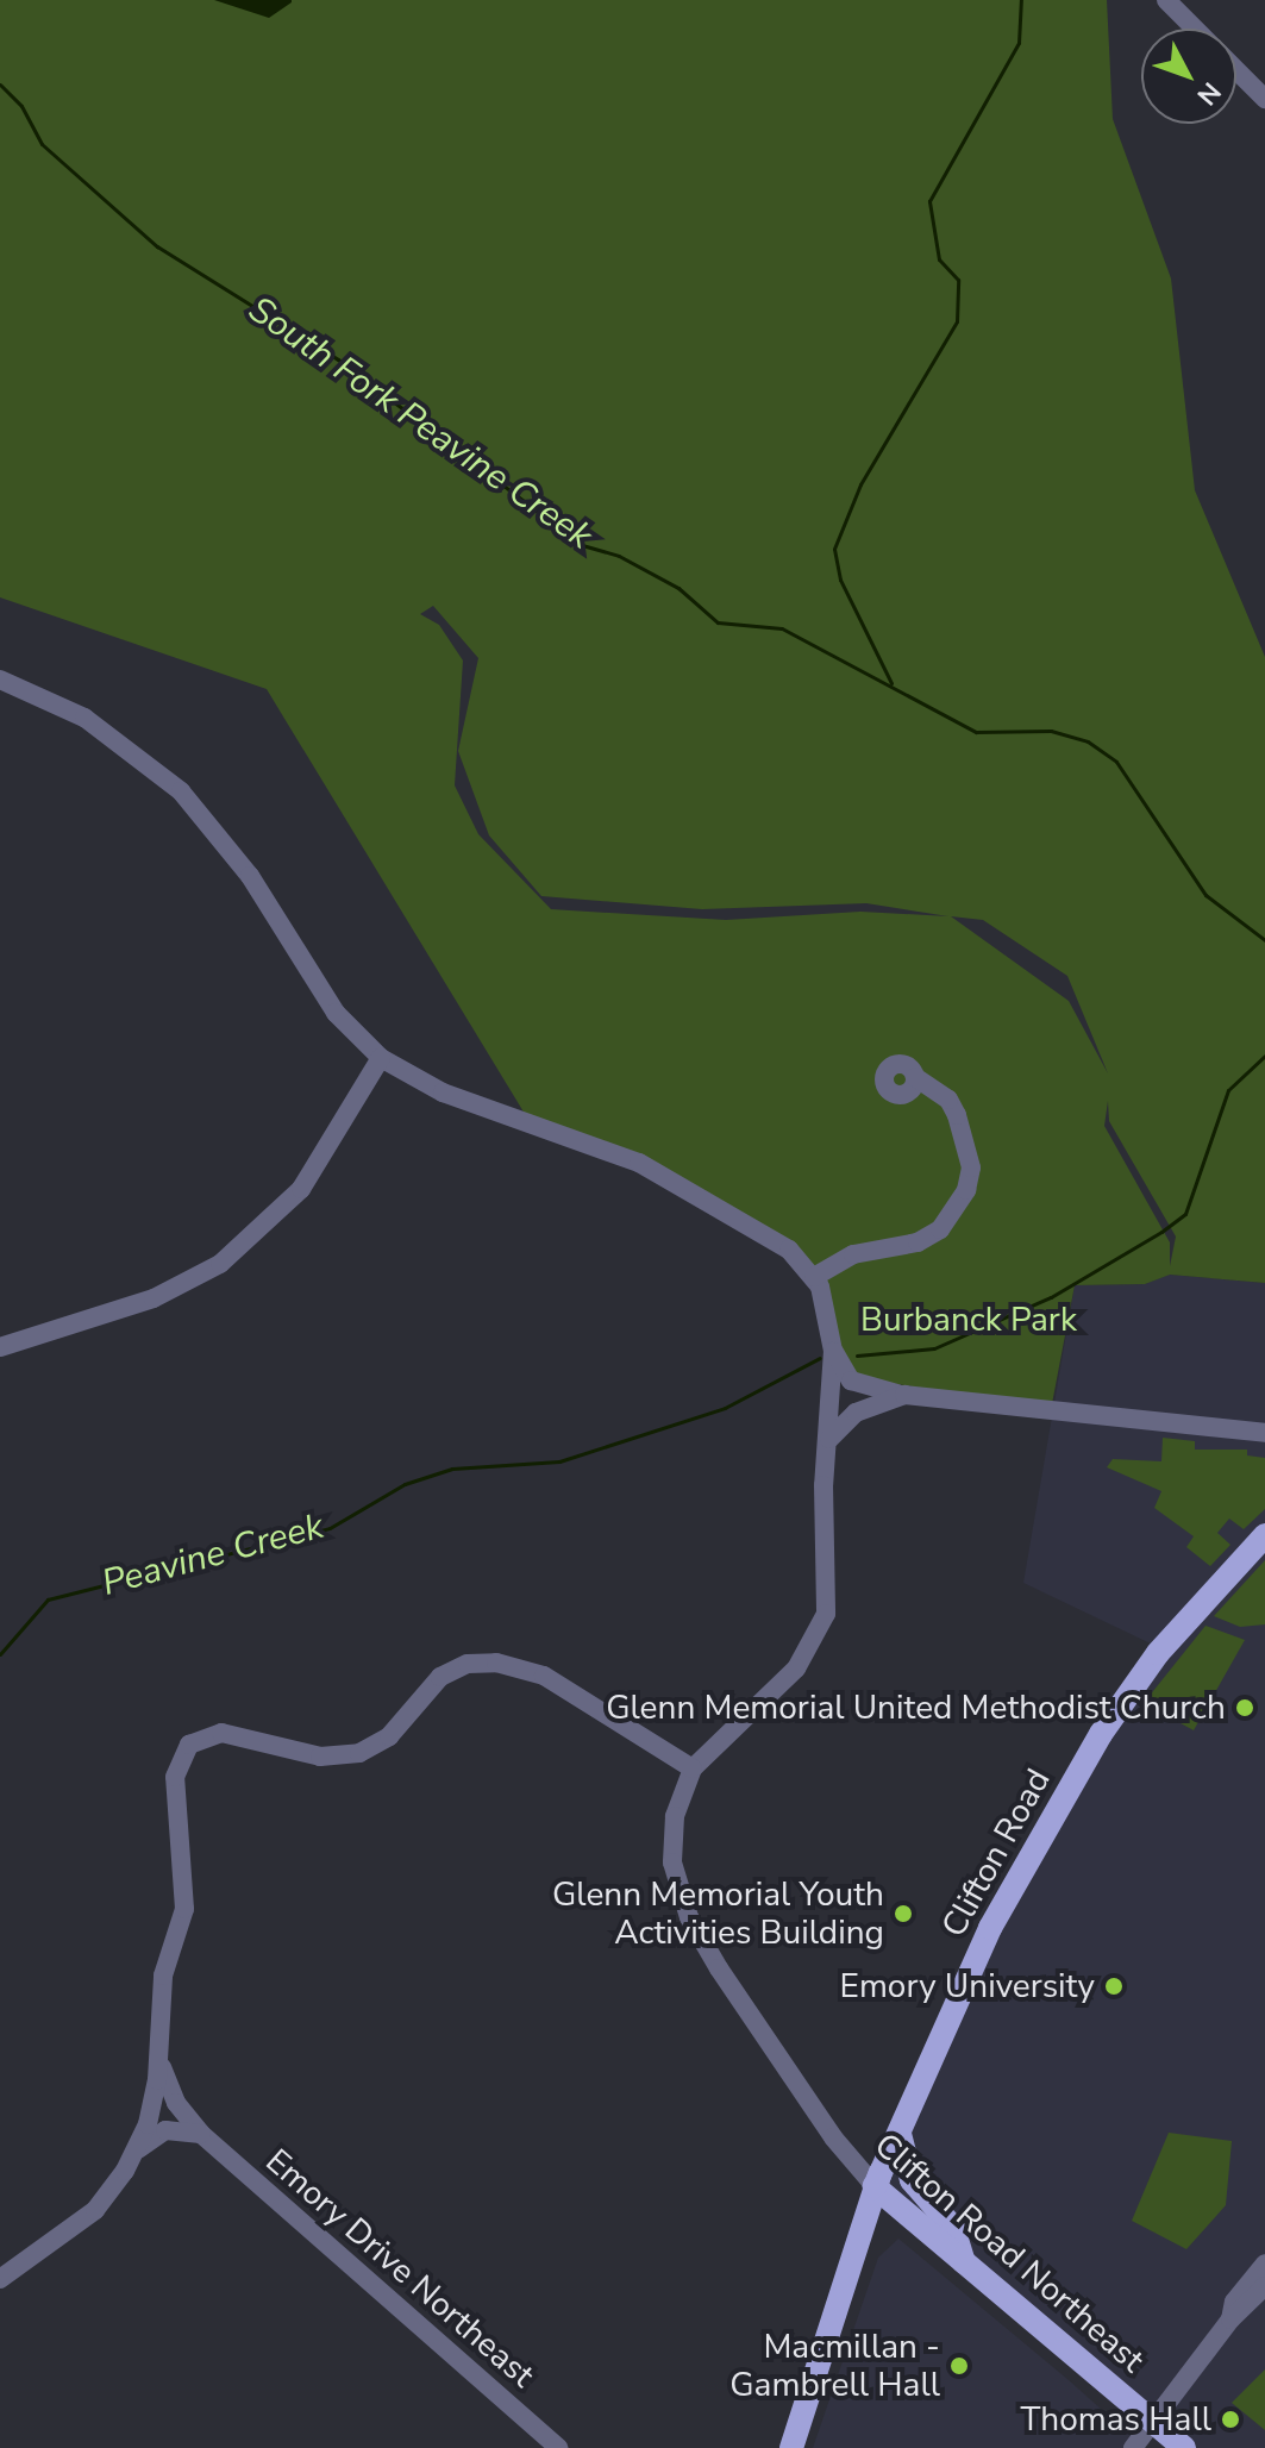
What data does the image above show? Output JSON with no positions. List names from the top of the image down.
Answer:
{
  "streets": {
    "main road": ["Clifton Road", "Clifton Road Northeast"],
    "street": ["Emory Drive Northeast"]
  },
  "crossings": [
    ["Clifton Road", "Clifton Road Northeast"]
  ],
  "water": ["South Fork Peavine Creek", "Peavine Creek"],
  "parks": ["Burbanck Park"],
  "places": [
    "Glenn Memorial United Methodist Church",
    "Glenn Memorial Youth Activities Building",
    "Emory University",
    "Macmillan - Gambrell Hall",
    "Thomas Hall"
  ],
  "north": "bottom right"
}
